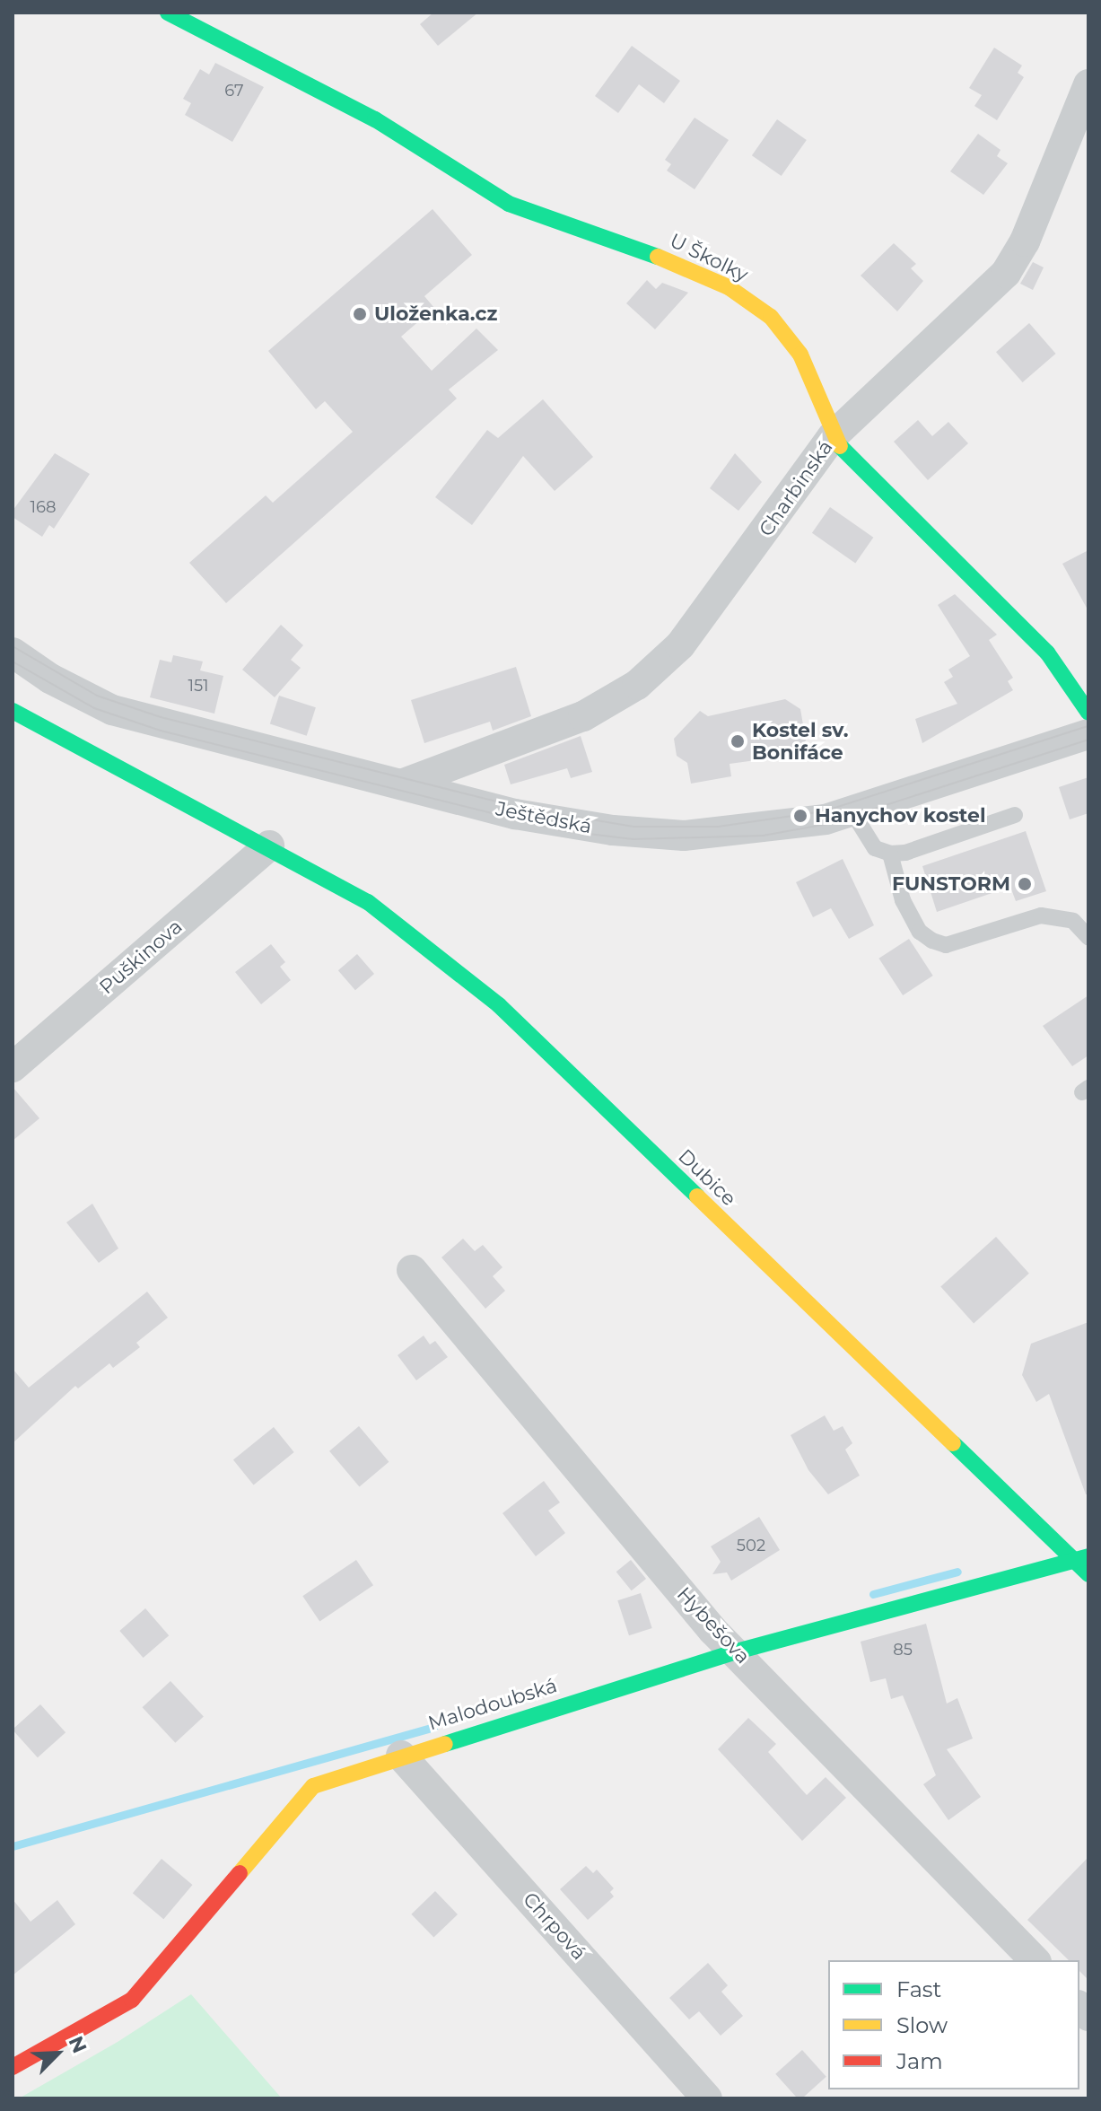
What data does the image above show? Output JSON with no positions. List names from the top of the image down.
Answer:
{
  "streets": {
    "street": [
      "U Školky",
      "Charbinská",
      "Ještědská",
      "Puškinova",
      "Dubice",
      "Hybešova",
      "Malodoubská",
      "Chrpová"
    ]
  },
  "crossings": [
    ["U Školky", "Charbinská"],
    ["Charbinská", "Ještědská"],
    ["Puškinova", "Dubice"],
    ["Dubice", "Malodoubská"],
    ["Hybešova", "Malodoubská"],
    ["Malodoubská", "Chrpová"]
  ],
  "places": [
    "Uloženka.cz",
    "Kostel sv. Bonifáce",
    "Hanychov kostel",
    "FUNSTORM"
  ],
  "house_numbers": [
    "67",
    "168",
    "151",
    "502",
    "85"
  ],
  "legend": ["Fast", "Slow", "Jam"],
  "north": "top right"
}
